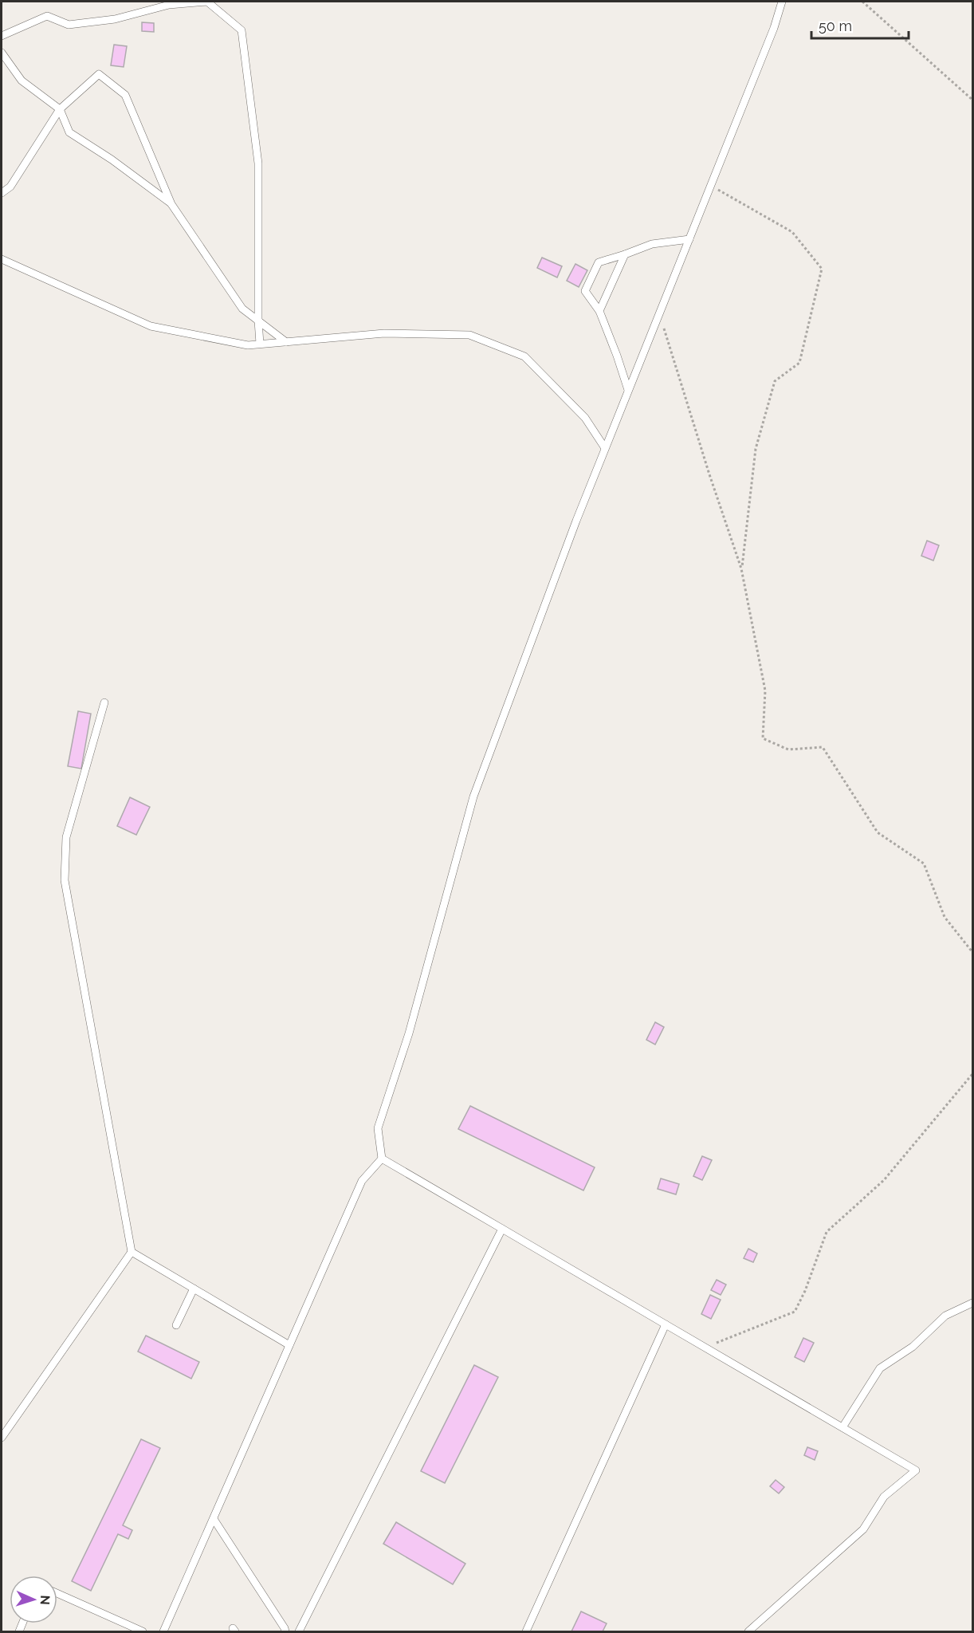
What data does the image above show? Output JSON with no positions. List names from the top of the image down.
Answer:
{
  "scale_bar": "50 m",
  "north": "right"
}
